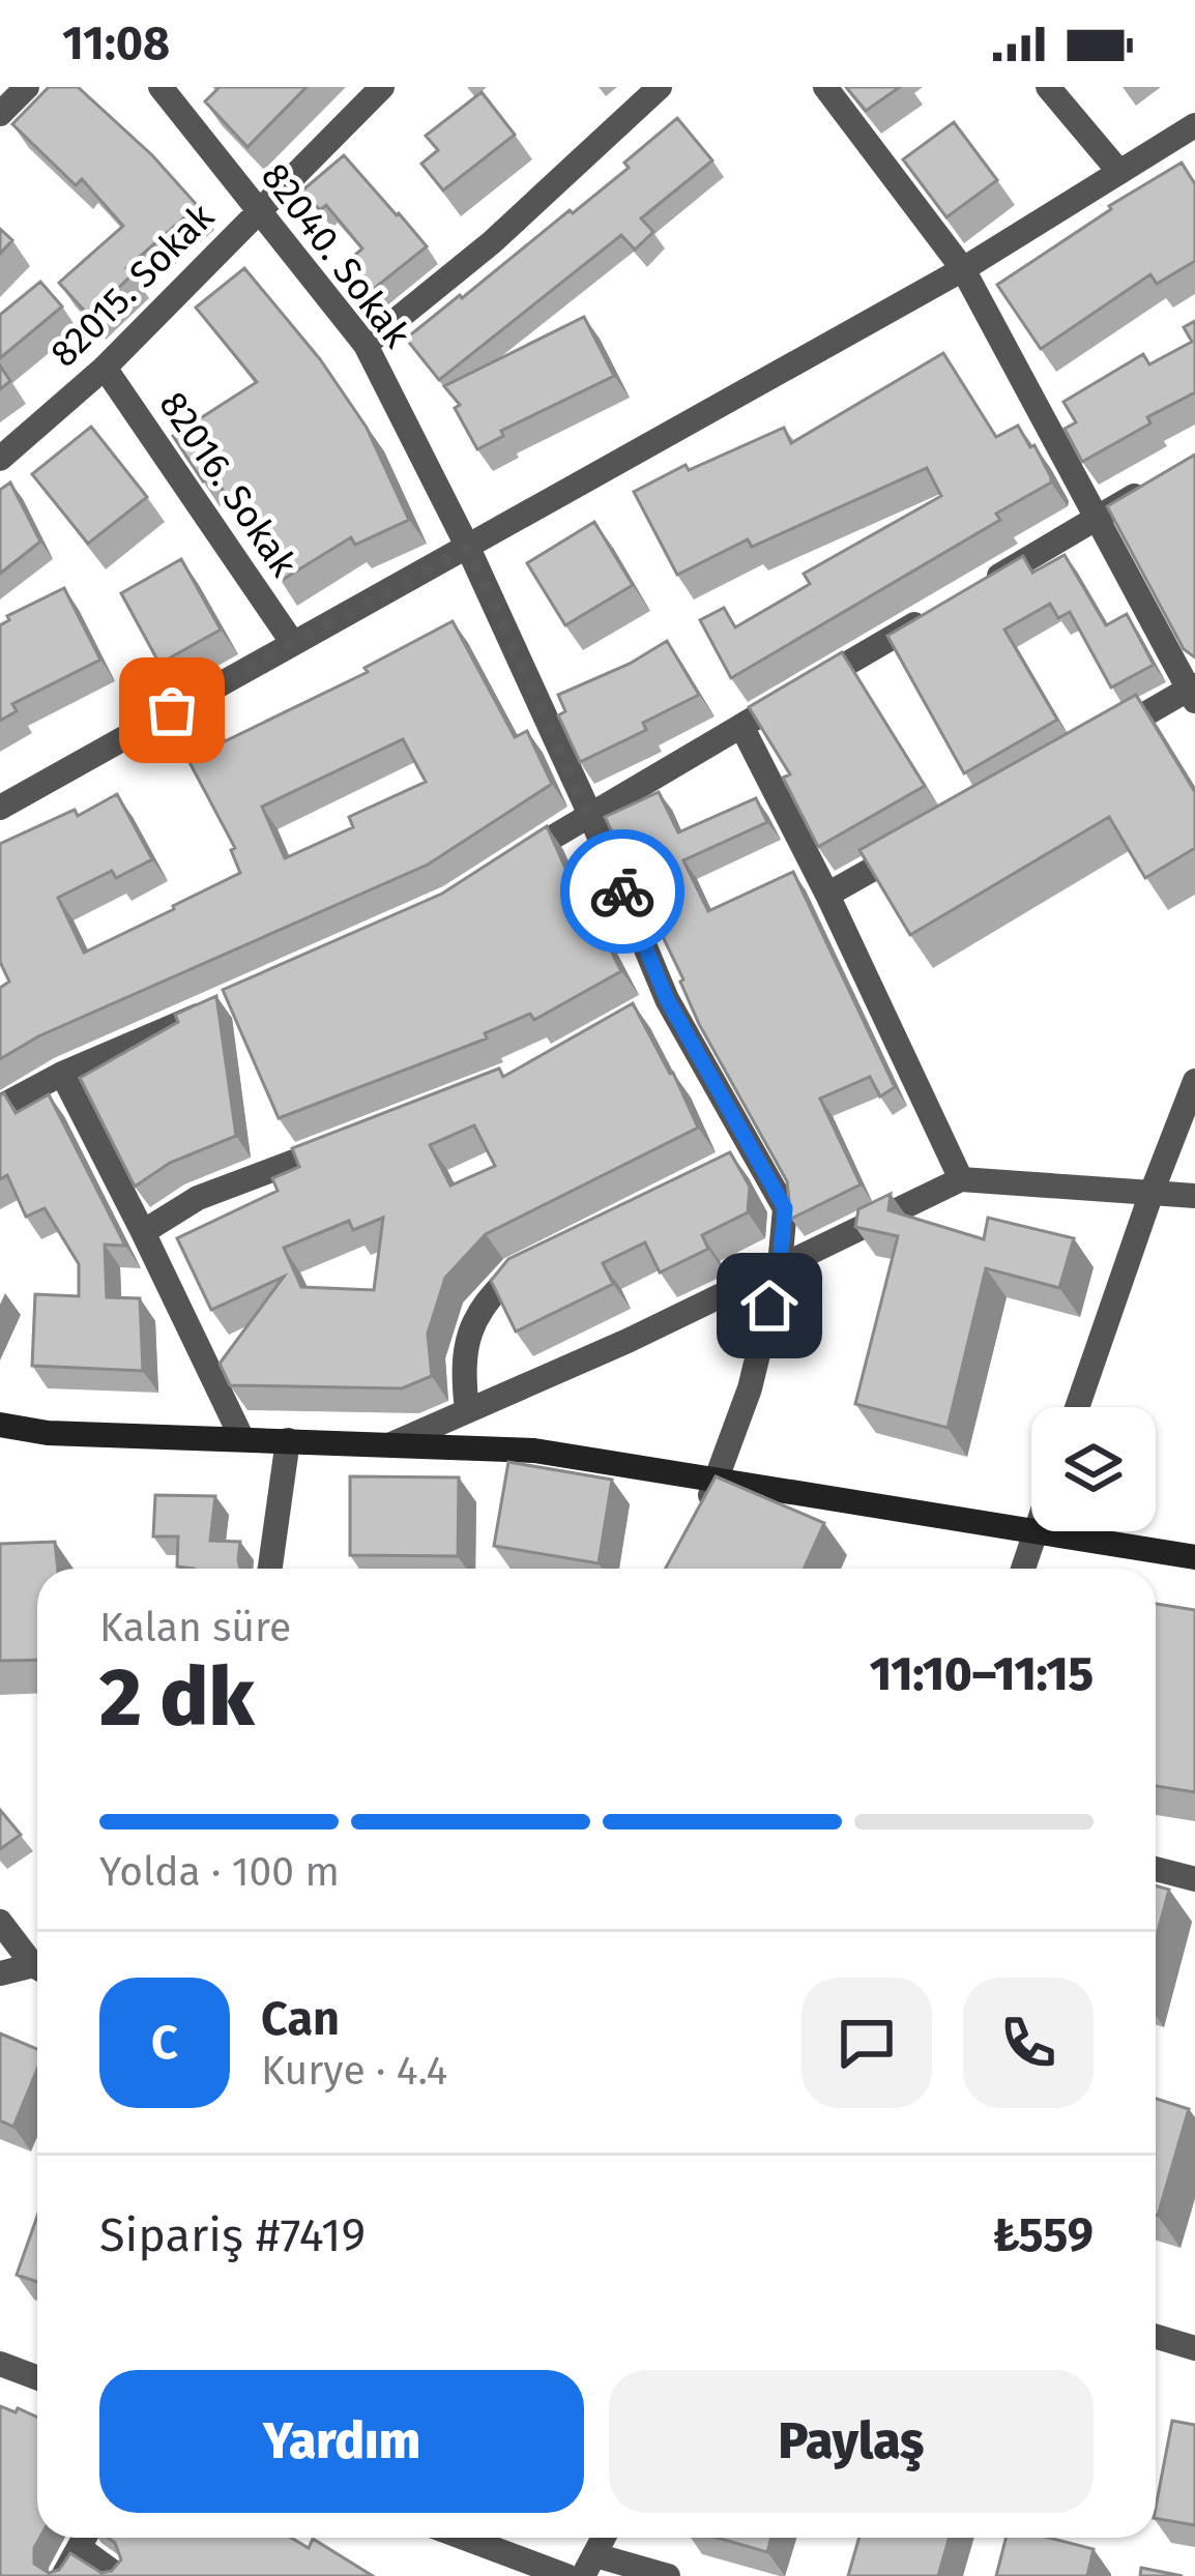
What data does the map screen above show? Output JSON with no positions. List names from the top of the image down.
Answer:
{
  "streets": {
    "street": ["82040. Sokak", "82015. Sokak", "82016. Sokak"]
  },
  "crossings": [
    ["82040. Sokak", "82015. Sokak"],
    ["82015. Sokak", "82016. Sokak"]
  ],
  "page": {
    "status": "11:08",
    "heading": ["2 dk", "Kalan süre", "11:10–11:15"],
    "panel": [
      "Can",
      "Kurye · 4.4",
      "Sipariş #7419",
      "₺559"
    ],
    "bar": "Yolda · 100 m",
    "round": "C",
    "buttons": ["Yardım", "Paylaş"]
  }
}
